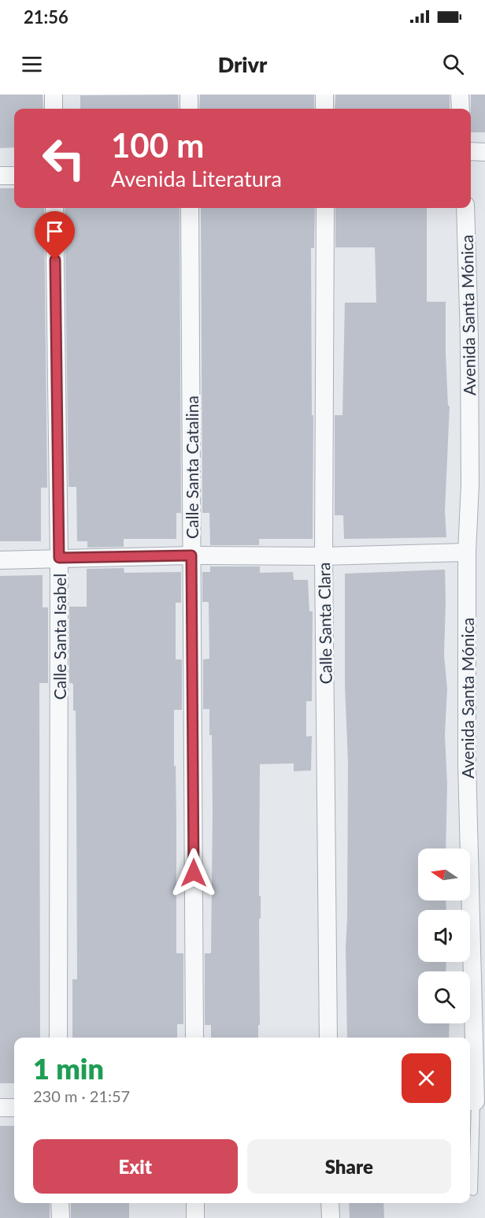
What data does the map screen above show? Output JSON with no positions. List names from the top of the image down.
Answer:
{
  "streets": {
    "street": [
      "Avenida Santa Mónica",
      "Calle Santa Catalina",
      "Calle Santa Clara",
      "Calle Santa Isabel"
    ]
  },
  "north": "left",
  "page": {
    "status": "21:56",
    "header": "Drivr",
    "turn": ["100 m", "Avenida Literatura"],
    "heading": ["1 min", "230 m · 21:57"],
    "buttons": ["Exit", "Share"]
  }
}
